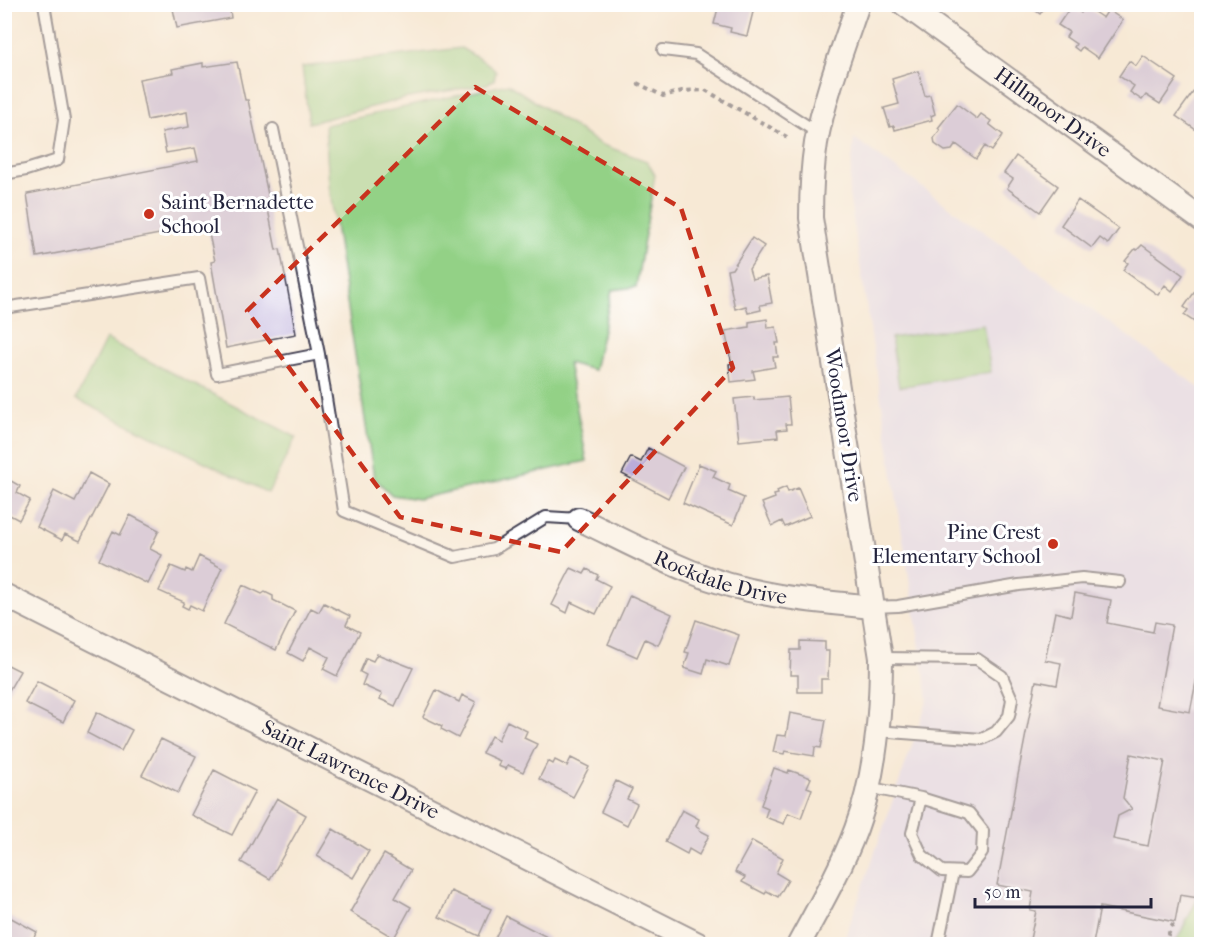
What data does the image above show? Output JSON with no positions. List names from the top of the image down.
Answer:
{
  "streets": {
    "street": [
      "Hillmoor Drive",
      "Woodmoor Drive",
      "Rockdale Drive",
      "Saint Lawrence Drive"
    ]
  },
  "crossings": [
    ["Woodmoor Drive", "Rockdale Drive"]
  ],
  "places": ["Saint Bernadette School", "Pine Crest Elementary School"],
  "scale_bar": "50 m"
}
